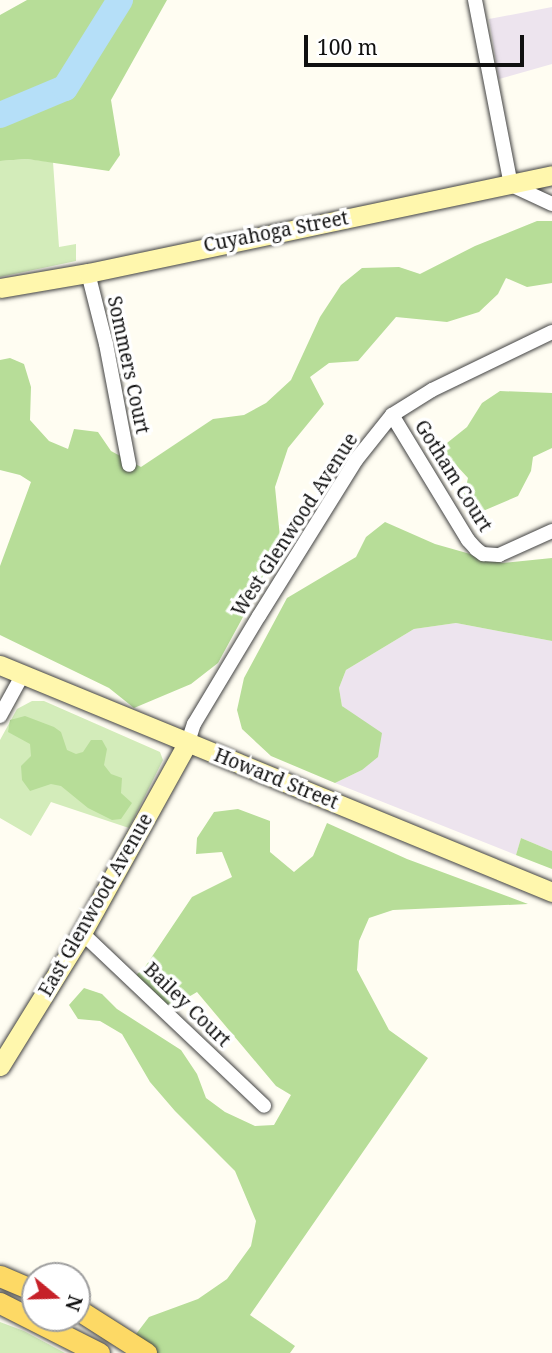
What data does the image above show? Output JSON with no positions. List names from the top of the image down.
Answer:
{
  "streets": {
    "street": [
      "Cuyahoga Street",
      "Sommers Court",
      "Gotham Court",
      "West Glenwood Avenue",
      "Howard Street",
      "East Glenwood Avenue",
      "Bailey Court"
    ]
  },
  "crossings": [
    ["Cuyahoga Street", "Sommers Court"],
    ["Gotham Court", "West Glenwood Avenue"],
    ["West Glenwood Avenue", "Howard Street"],
    ["West Glenwood Avenue", "East Glenwood Avenue"],
    ["Howard Street", "East Glenwood Avenue"],
    ["East Glenwood Avenue", "Bailey Court"]
  ],
  "scale_bar": "100 m",
  "north": "right"
}
